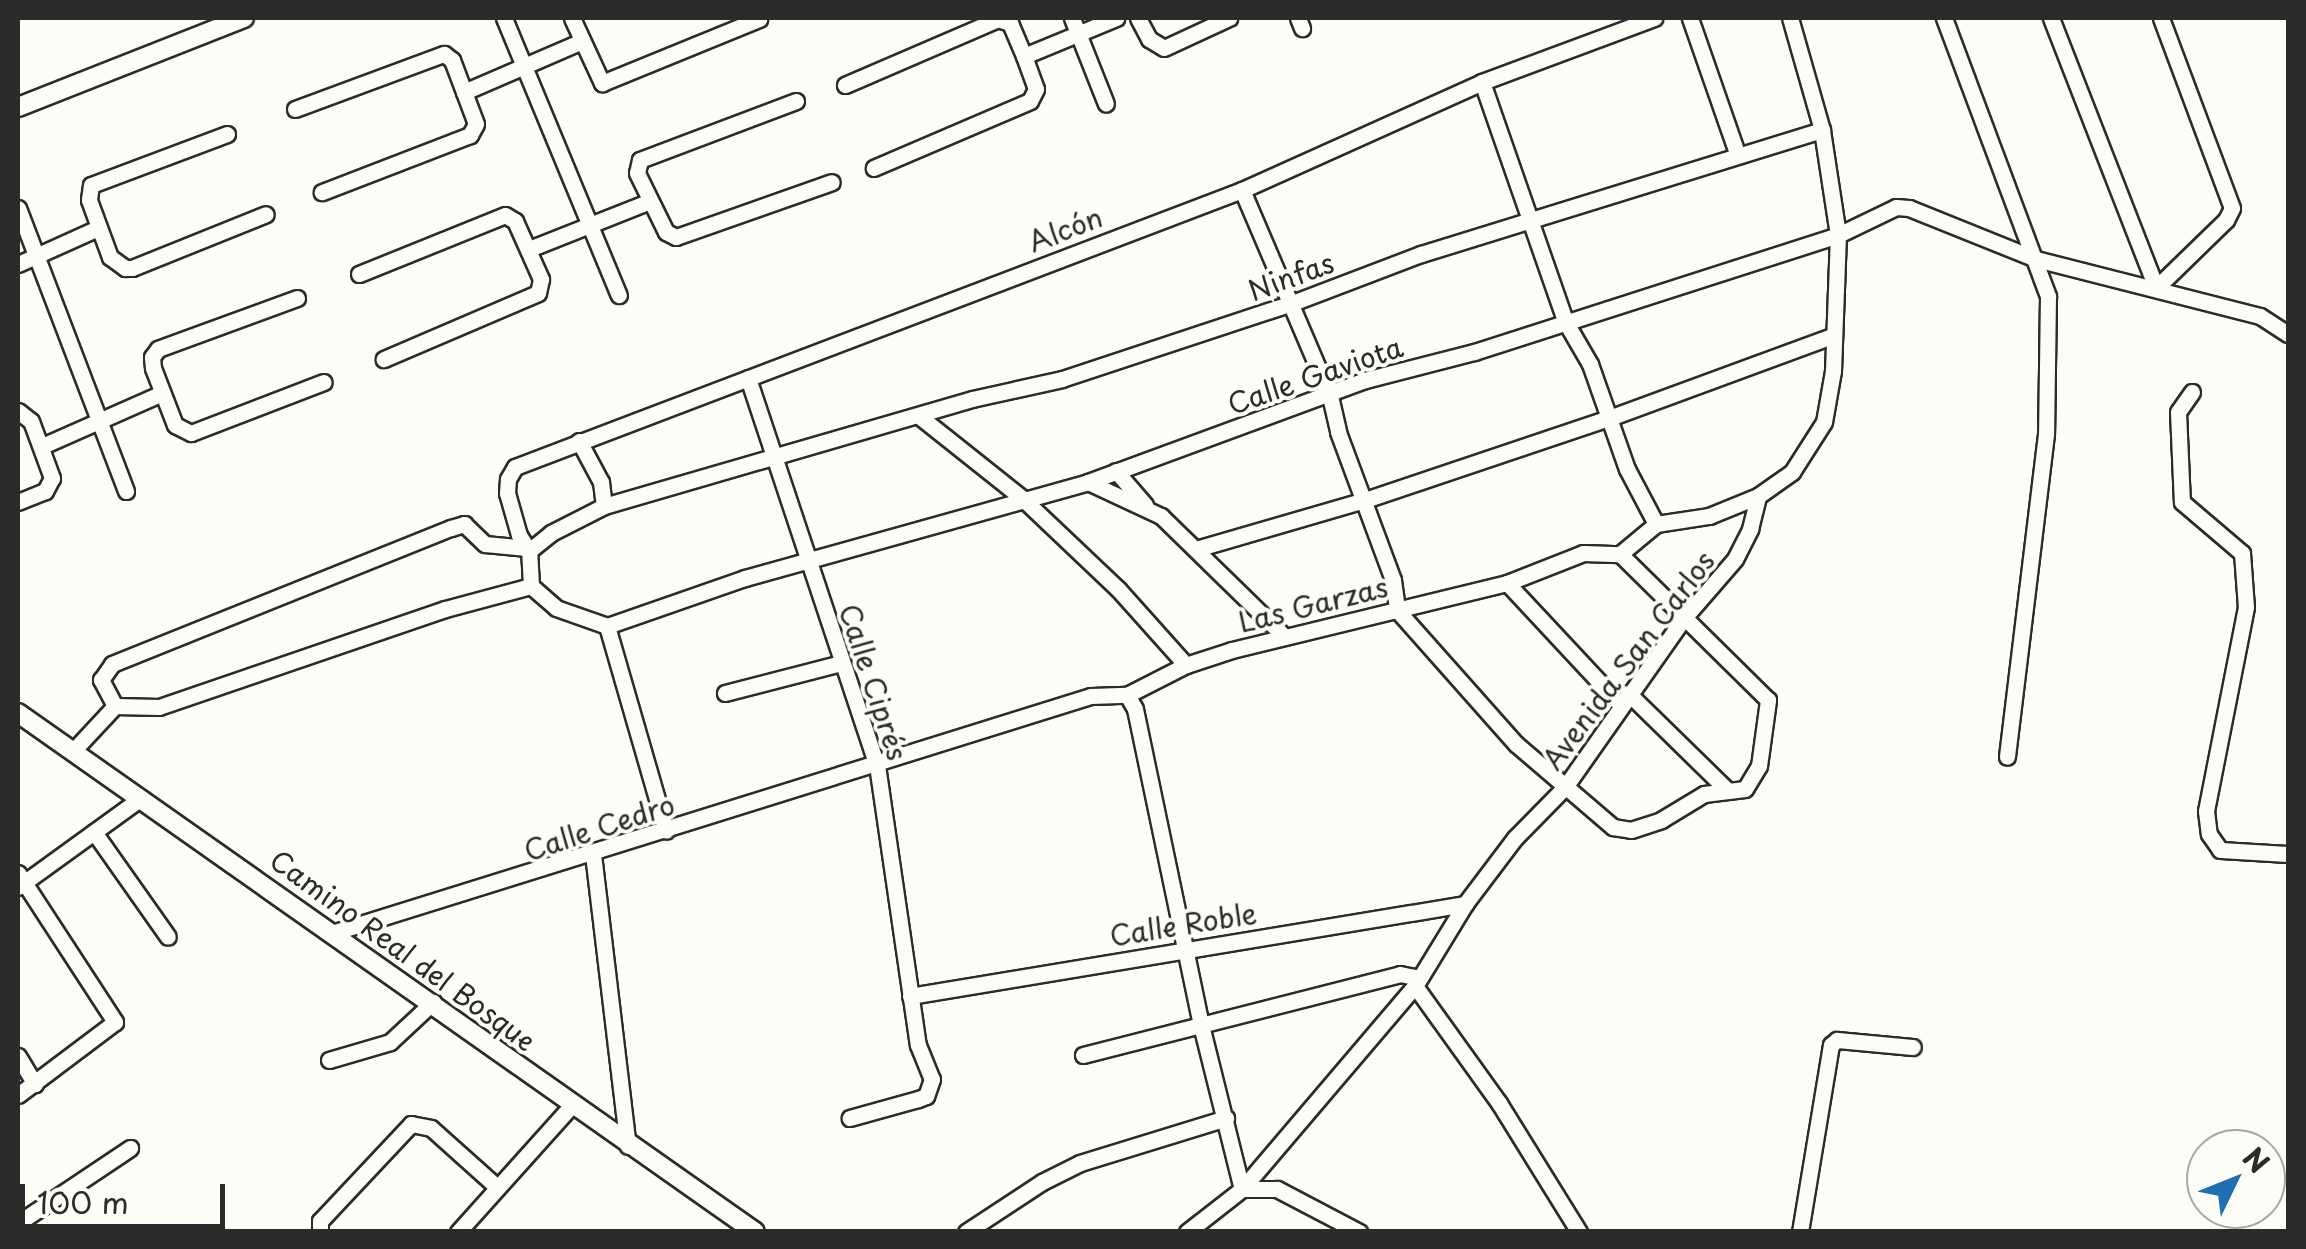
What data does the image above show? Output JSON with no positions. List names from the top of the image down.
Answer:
{
  "streets": {
    "street": [
      "Alcón",
      "Ninfas",
      "Calle Gaviota",
      "Las Garzas",
      "Avenida San Carlos",
      "Calle Ciprés",
      "Calle Cedro",
      "Calle Roble",
      "Camino Real del Bosque"
    ]
  },
  "crossings": [
    ["Alcón", "Ninfas"],
    ["Alcón", "Calle Ciprés"],
    ["Ninfas", "Calle Ciprés"],
    ["Calle Gaviota", "Calle Ciprés"],
    ["Las Garzas", "Calle Ciprés"],
    ["Las Garzas", "Calle Cedro"],
    ["Avenida San Carlos", "Calle Roble"],
    ["Calle Ciprés", "Calle Cedro"],
    ["Calle Ciprés", "Calle Roble"],
    ["Calle Cedro", "Camino Real del Bosque"]
  ],
  "scale_bar": "100 m",
  "north": "top right"
}
